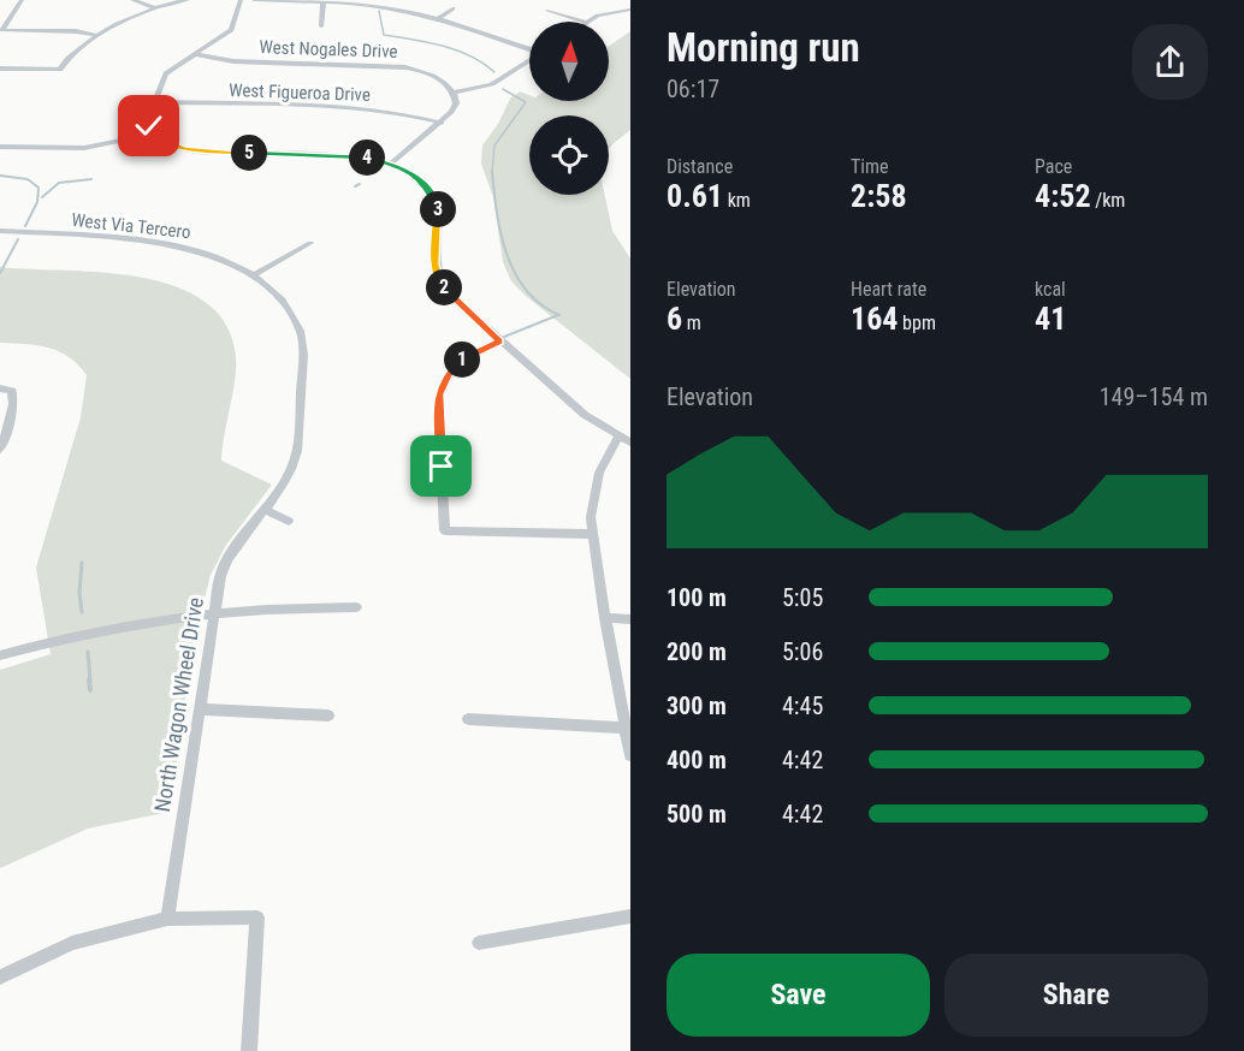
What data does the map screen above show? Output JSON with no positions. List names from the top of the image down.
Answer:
{
  "streets": {
    "street": [
      "West Nogales Drive",
      "West Figueroa Drive",
      "West Via Tercero",
      "North Wagon Wheel Drive"
    ]
  },
  "crossings": [
    ["West Via Tercero", "North Wagon Wheel Drive"]
  ],
  "north": "top",
  "page": {
    "heading": ["Morning run", "06:17"],
    "stats": [
      ["Distance", "0.61 km"],
      ["Time", "2:58"],
      ["Pace", "4:52 /km"],
      ["Elevation", "6 m"],
      ["Heart rate", "164 bpm"],
      ["kcal", "41"]
    ],
    "pins": [
      "5",
      "4",
      "3",
      "2",
      "1"
    ],
    "chart": ["Elevation", "149–154 m"],
    "list": [
      {
        "name": "100 m",
        "note": "5:05"
      },
      {
        "name": "200 m",
        "note": "5:06"
      },
      {
        "name": "300 m",
        "note": "4:45"
      },
      {
        "name": "400 m",
        "note": "4:42"
      },
      {
        "name": "500 m",
        "note": "4:42"
      }
    ],
    "buttons": ["Save", "Share"]
  }
}
